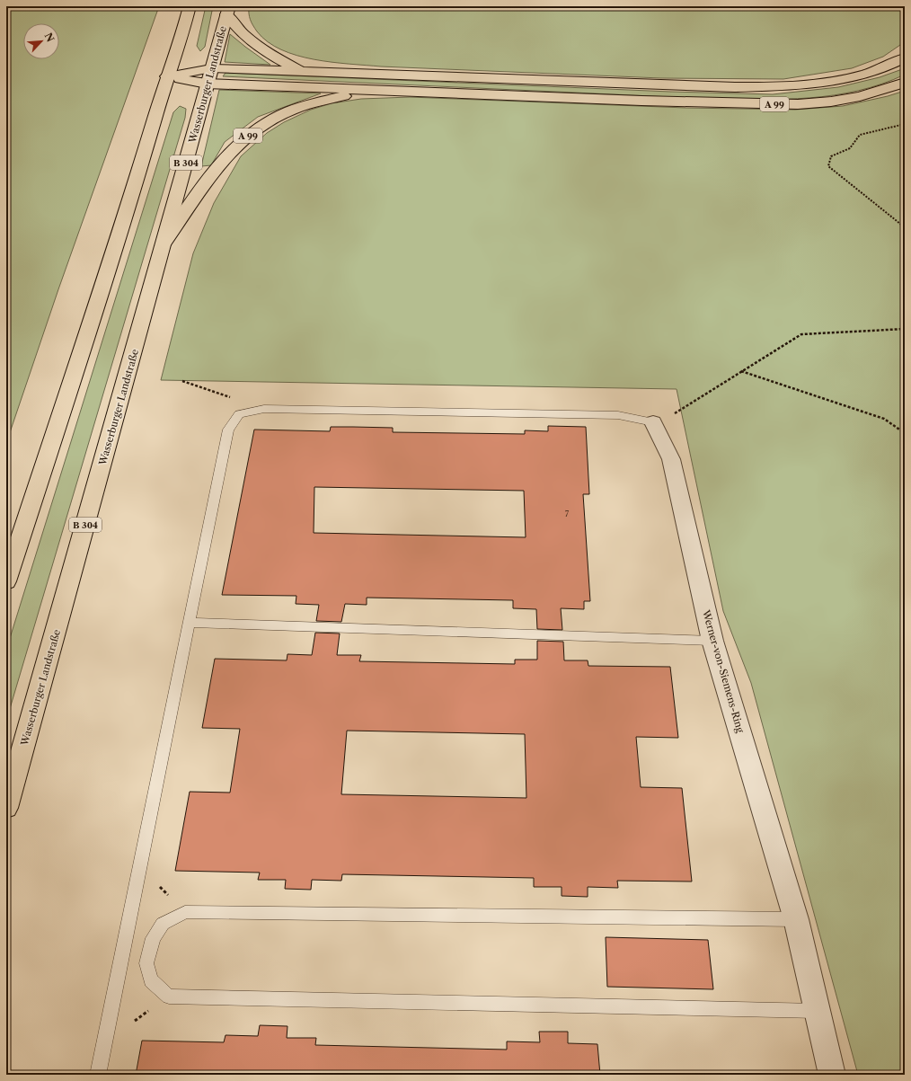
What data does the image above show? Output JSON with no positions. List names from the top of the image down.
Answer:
{
  "streets": {
    "main road": ["Wasserburger Landstraße", "A 99", "B 304"],
    "street": ["Werner-von-Siemens-Ring"]
  },
  "crossings": [
    ["Wasserburger Landstraße", "A 99"]
  ],
  "house_numbers": ["7"],
  "north": "top right"
}
